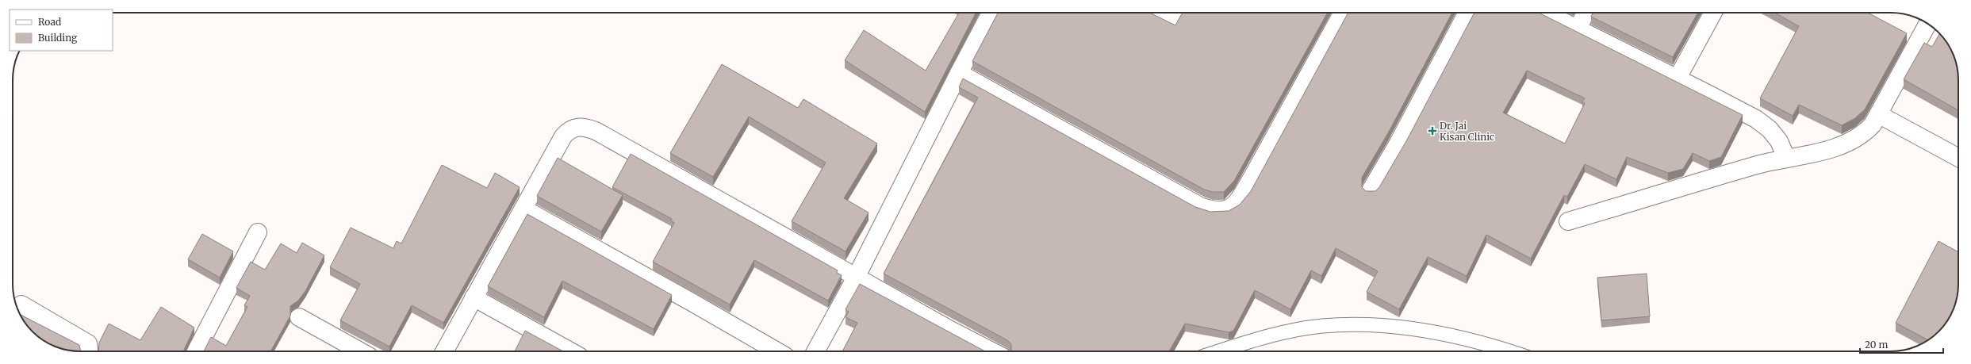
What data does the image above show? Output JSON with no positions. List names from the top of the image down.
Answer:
{
  "places": {
    "health": ["Dr. Jai Kisan Clinic"]
  },
  "legend": ["Road", "Building"],
  "scale_bar": "20 m"
}
